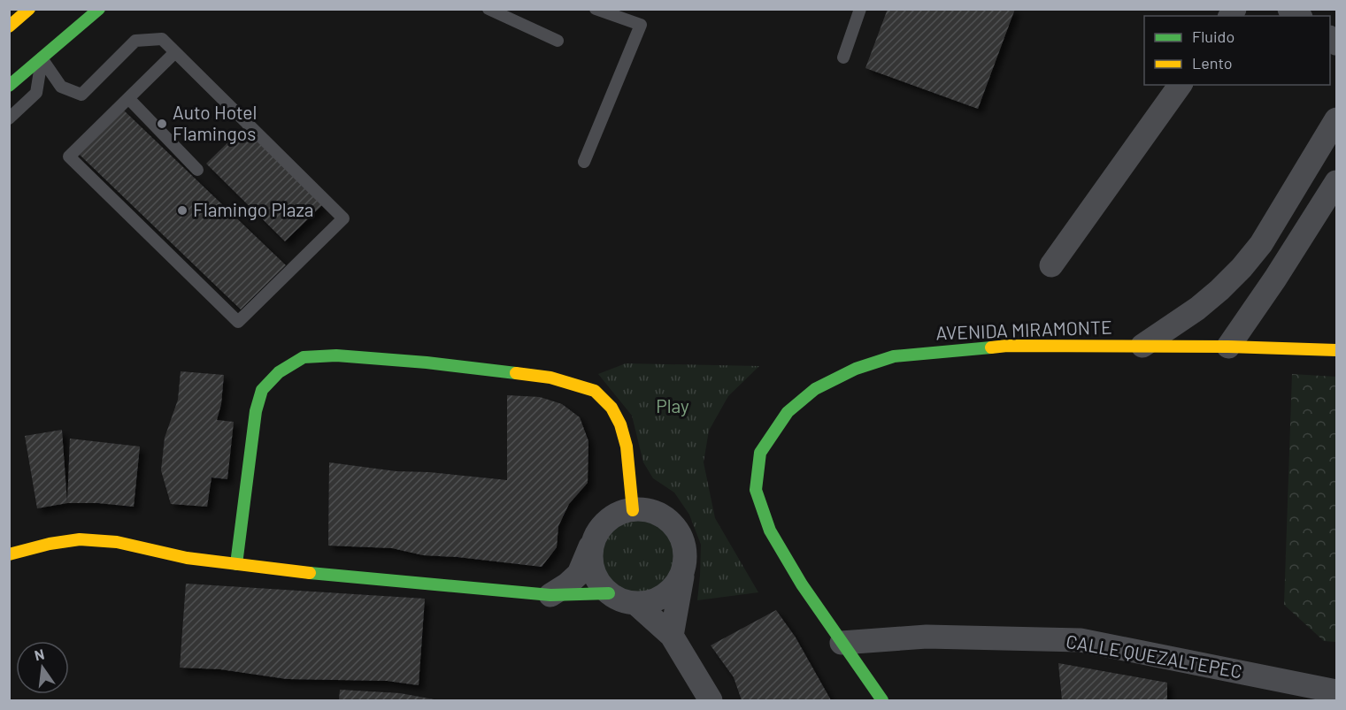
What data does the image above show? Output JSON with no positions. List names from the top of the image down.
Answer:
{
  "streets": {
    "main road": ["AVENIDA MIRAMONTE"],
    "street": ["CALLE QUEZALTEPEC"]
  },
  "crossings": [
    ["AVENIDA MIRAMONTE", "CALLE QUEZALTEPEC"]
  ],
  "parks": ["Play"],
  "places": ["Auto Hotel Flamingos", "Flamingo Plaza"],
  "legend": ["Fluido", "Lento"],
  "north": "top"
}
